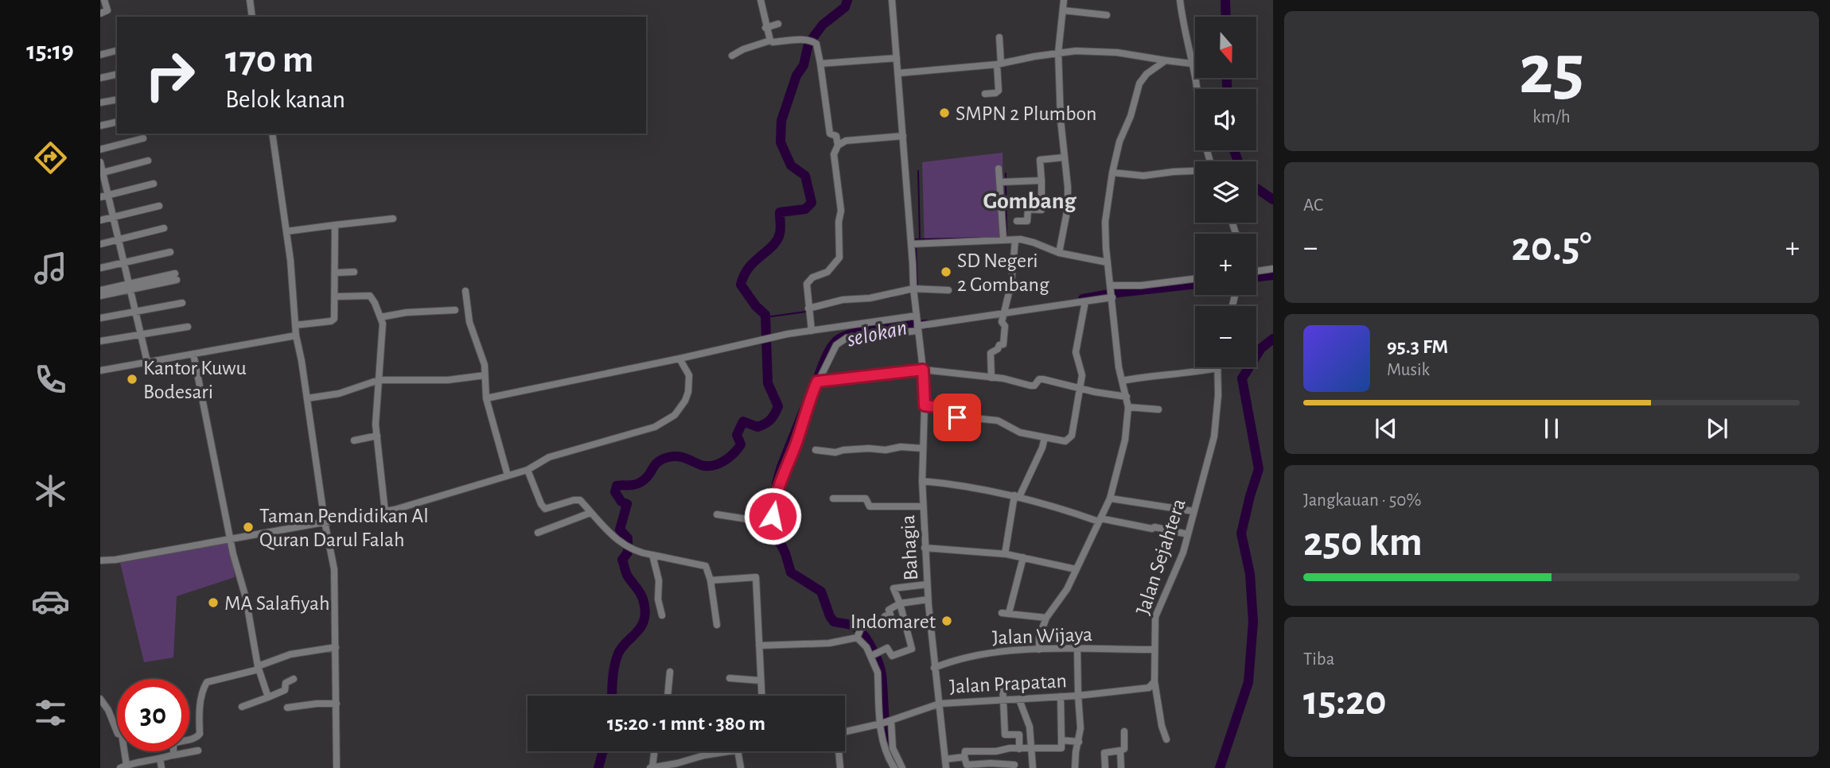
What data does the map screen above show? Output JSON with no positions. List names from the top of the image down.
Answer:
{
  "streets": {
    "street": [
      "Bahagia",
      "Jalan Sejahtera",
      "Jalan Wijaya",
      "Jalan Prapatan"
    ]
  },
  "crossings": [
    ["Bahagia", "Jalan Wijaya"],
    ["Bahagia", "Jalan Prapatan"],
    ["Jalan Sejahtera", "Jalan Wijaya"]
  ],
  "districts": ["Gombang"],
  "water": ["selokan"],
  "places": [
    "SMPN 2 Plumbon",
    "SD Negeri 2 Gombang",
    "Kantor Kuwu Bodesari",
    "Taman Pendidikan Al Quran Darul Falah",
    "MA Salafiyah",
    "Indomaret"
  ],
  "north": "bottom",
  "page": {
    "tabs": "15:19",
    "tile": [
      ["25", "km/h"],
      "AC",
      ["Jangkauan · 50%", "250 km"],
      ["Tiba", "15:20"]
    ],
    "map_buttons": ["+", "−"],
    "turn": ["170 m", "Belok kanan"],
    "heat": ["−", "20.5°", "+"],
    "song": ["95.3 FM", "Musik"],
    "limit": "30",
    "trip": "15:20 · 1 mnt · 380 m"
  }
}
